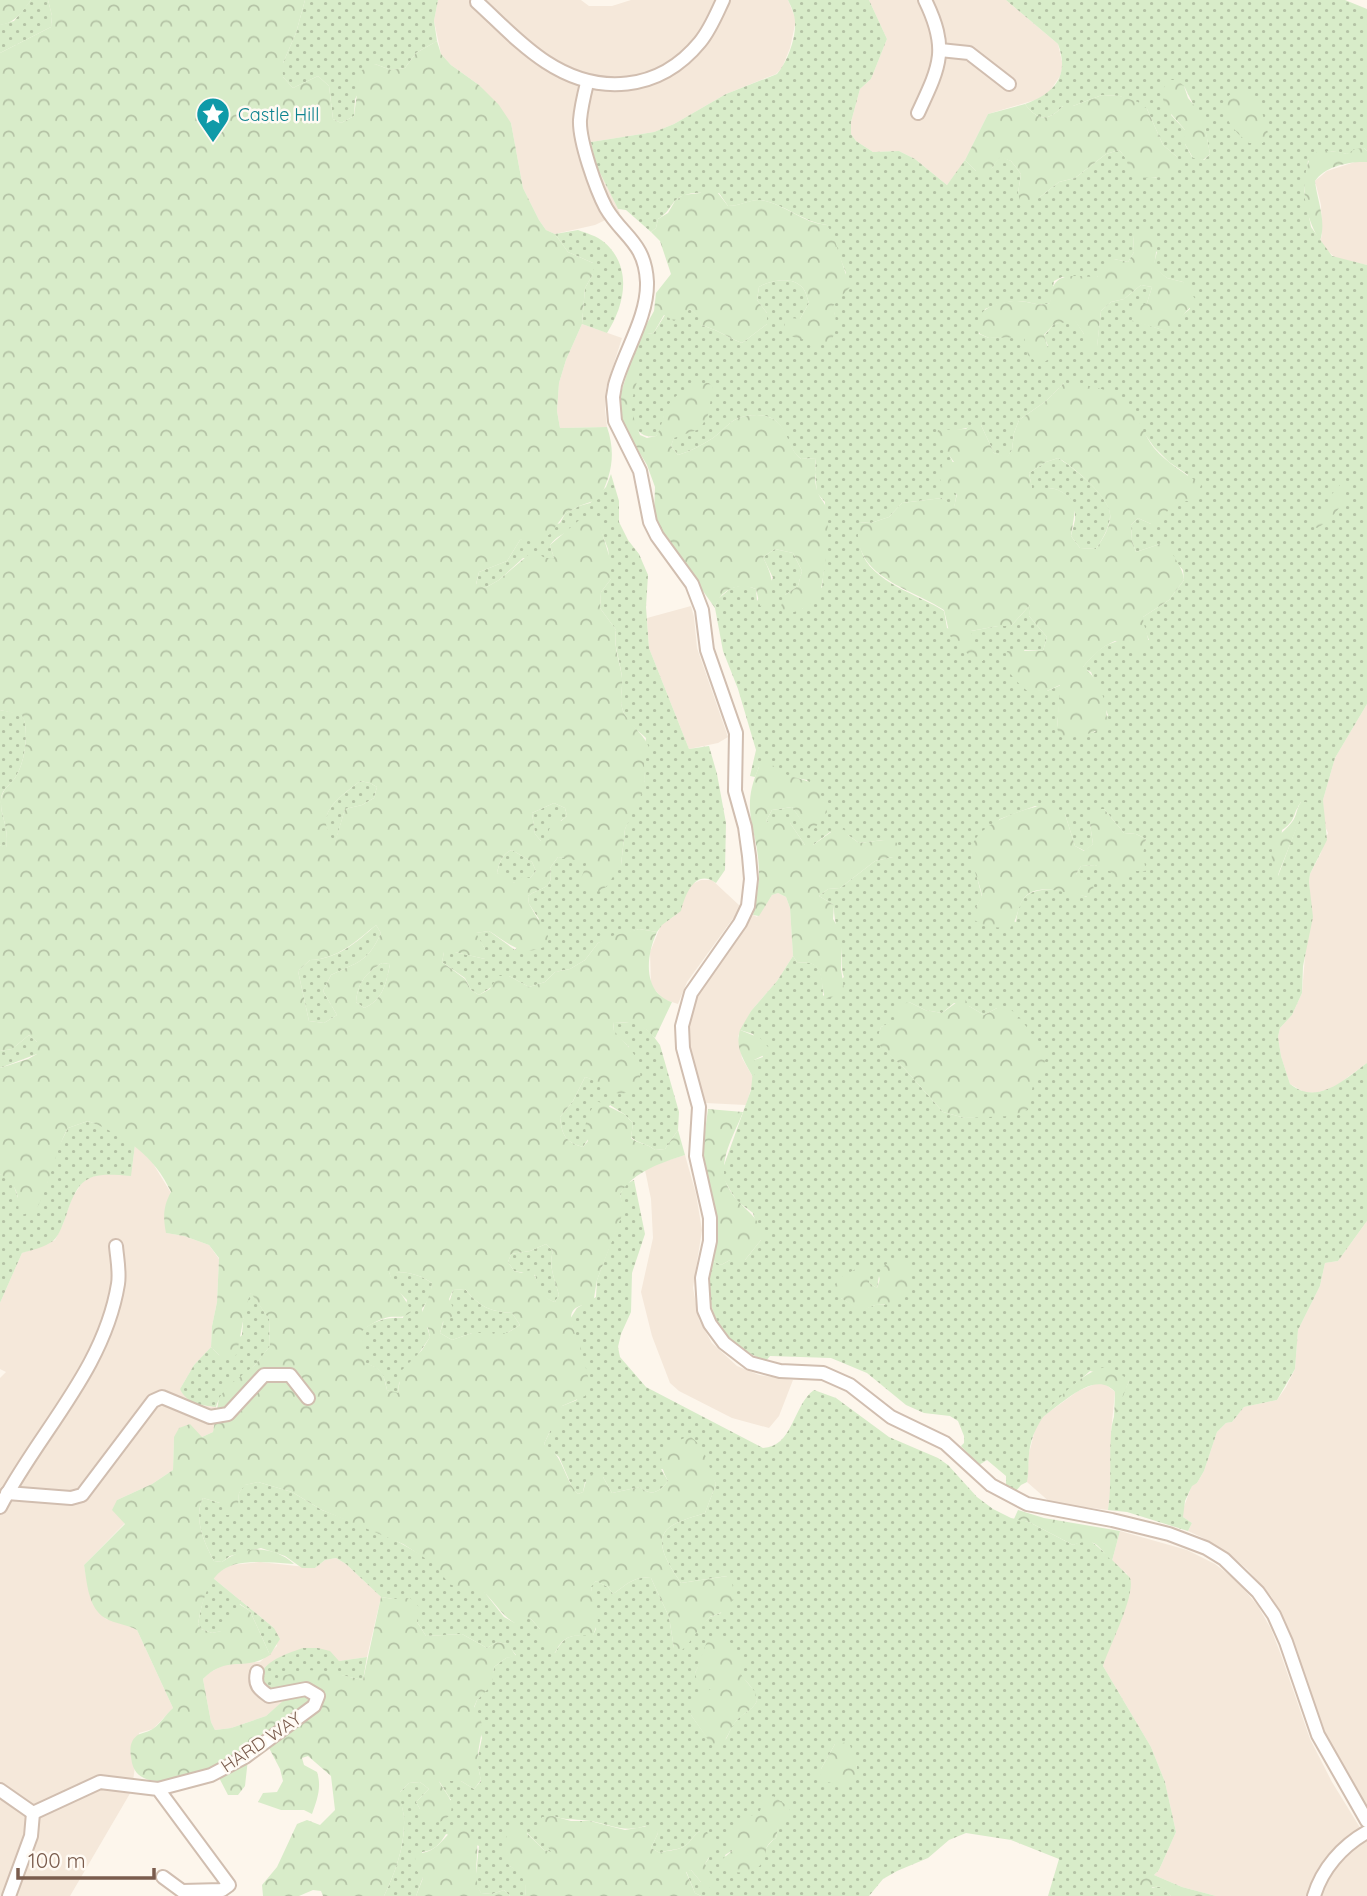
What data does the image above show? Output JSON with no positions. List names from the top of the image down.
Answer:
{
  "streets": {
    "street": ["HARD WAY"]
  },
  "places": {
    "place": ["Castle Hill"]
  },
  "scale_bar": "100 m"
}
